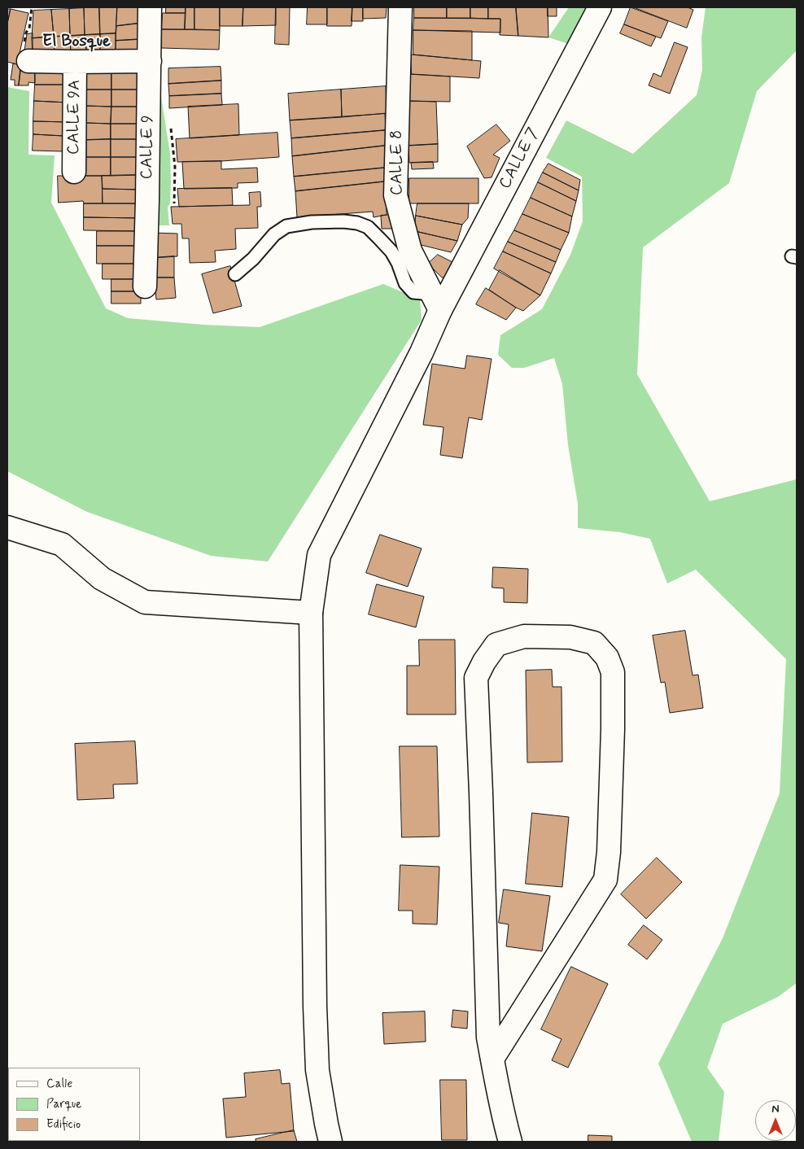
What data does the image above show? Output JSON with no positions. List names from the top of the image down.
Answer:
{
  "streets": {
    "street": [
      "CALLE 9A",
      "CALLE 9",
      "CALLE 7",
      "CALLE 8"
    ]
  },
  "crossings": [
    ["CALLE 7", "CALLE 8"]
  ],
  "districts": ["El Bosque"],
  "legend": ["Calle", "Parque", "Edificio"],
  "north": "top"
}
